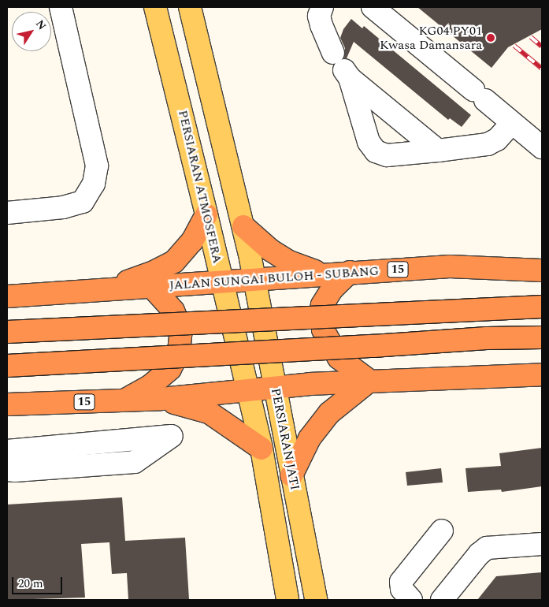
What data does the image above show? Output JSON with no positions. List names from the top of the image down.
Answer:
{
  "streets": {
    "highway": ["15", "JALAN SUNGAI BULOH - SUBANG"],
    "main road": ["PERSIARAN ATMOSFERA", "PERSIARAN JATI"]
  },
  "crossings": [
    ["PERSIARAN ATMOSFERA", "15"],
    ["PERSIARAN ATMOSFERA", "JALAN SUNGAI BULOH - SUBANG"],
    ["PERSIARAN ATMOSFERA", "PERSIARAN JATI"],
    ["15", "PERSIARAN JATI"],
    ["JALAN SUNGAI BULOH - SUBANG", "PERSIARAN JATI"]
  ],
  "places": ["KG04 PY01 Kwasa Damansara"],
  "scale_bar": "20 m",
  "north": "top right"
}
